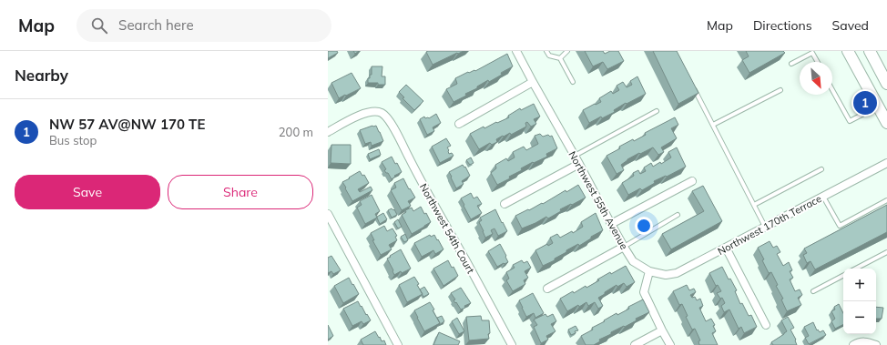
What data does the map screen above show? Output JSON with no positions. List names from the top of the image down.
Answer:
{
  "streets": {
    "street": ["Northwest 55th Avenue", "Northwest 170th Terrace", "Northwest 54th Court"]
  },
  "crossings": [
    ["Northwest 55th Avenue", "Northwest 170th Terrace"]
  ],
  "north": "bottom right",
  "page": {
    "header": "Map",
    "search": "Search here",
    "nav": ["Map", "Directions", "Saved"],
    "heading": "Nearby",
    "pins": "1",
    "list": [
      {
        "mark": "1",
        "name": "NW 57 AV@NW 170 TE",
        "note": "Bus stop",
        "value": "200 m"
      }
    ],
    "buttons": ["Save", "Share"],
    "map_buttons": ["+", "−"]
  }
}
